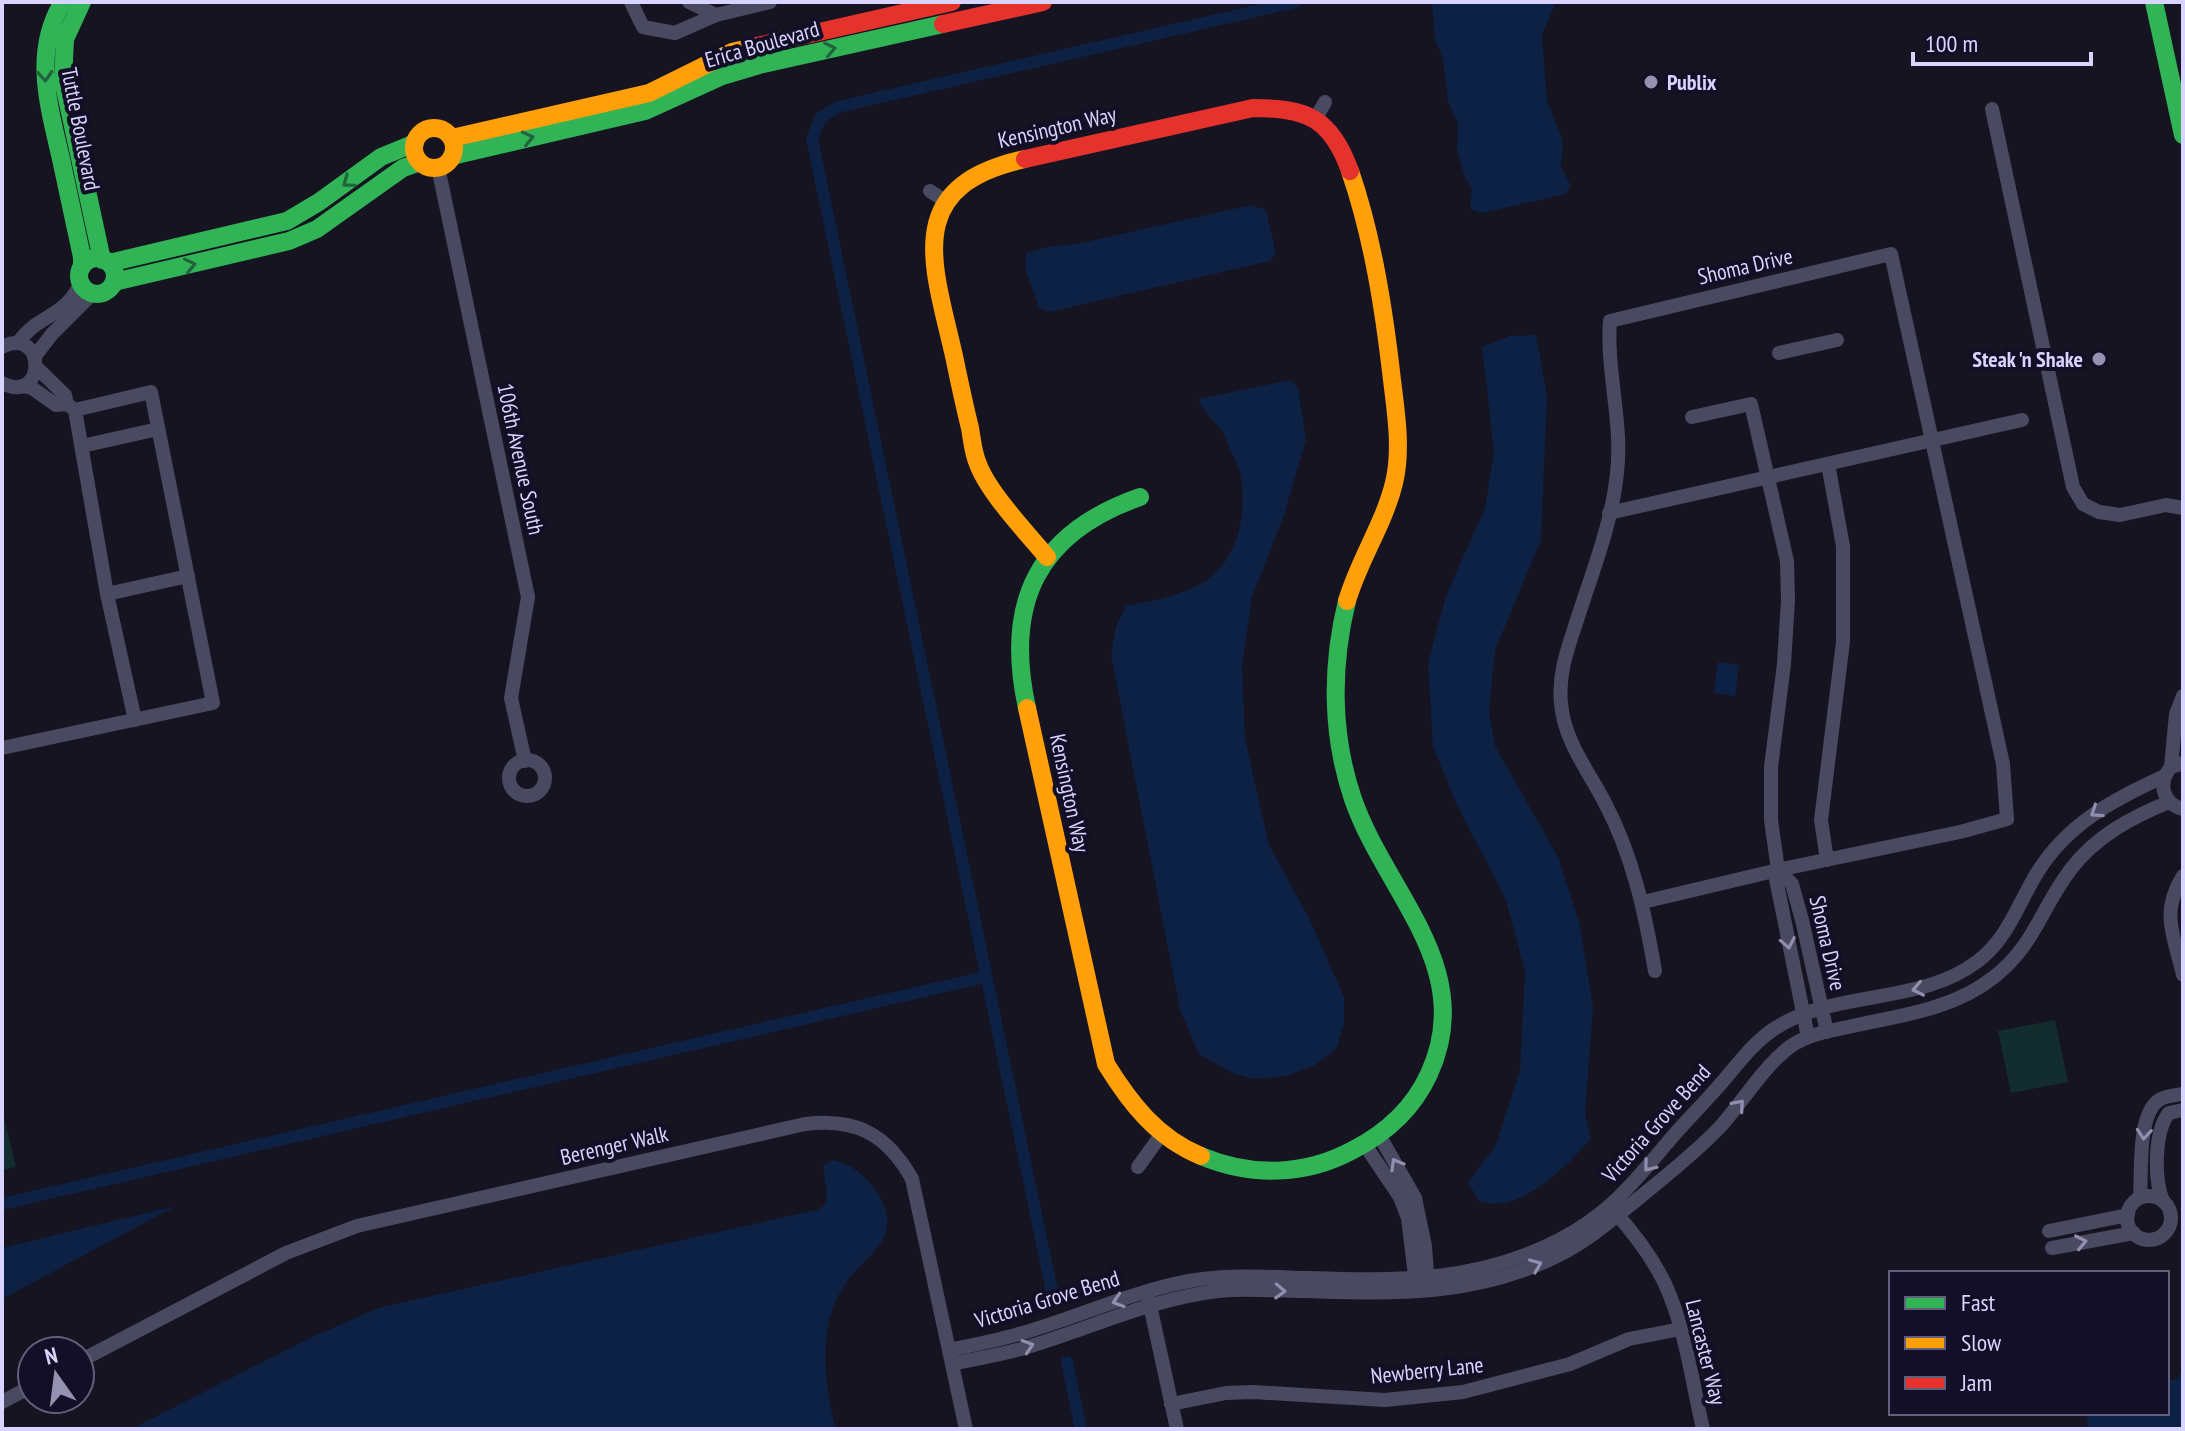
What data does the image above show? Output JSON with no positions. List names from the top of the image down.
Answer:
{
  "streets": {
    "street": [
      "Erica Boulevard",
      "Kensington Way",
      "Tuttle Boulevard",
      "Shoma Drive",
      "106th Avenue South",
      "Victoria Grove Bend",
      "Berenger Walk",
      "Lancaster Way",
      "Newberry Lane"
    ]
  },
  "crossings": [
    ["Erica Boulevard", "Tuttle Boulevard"],
    ["Erica Boulevard", "106th Avenue South"],
    ["Shoma Drive", "Victoria Grove Bend"],
    ["Victoria Grove Bend", "Berenger Walk"],
    ["Victoria Grove Bend", "Lancaster Way"],
    ["Lancaster Way", "Newberry Lane"]
  ],
  "places": ["Publix", "Steak 'n Shake"],
  "legend": ["Fast", "Slow", "Jam"],
  "scale_bar": "100 m",
  "north": "top"
}
